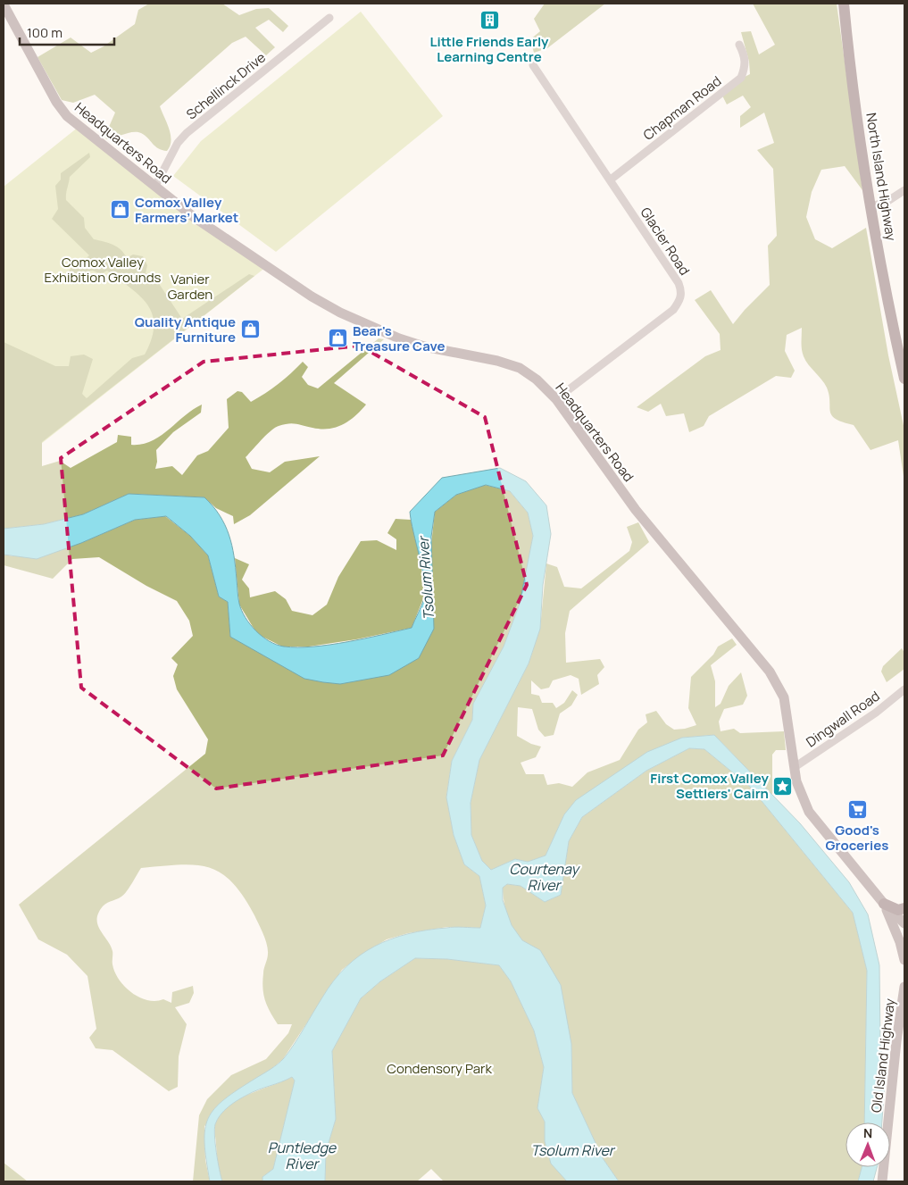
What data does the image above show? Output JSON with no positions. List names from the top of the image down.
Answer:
{
  "streets": {
    "main road": ["Headquarters Road", "North Island Highway", "Old Island Highway"],
    "street": [
      "Schellinck Drive",
      "Chapman Road",
      "Glacier Road",
      "Dingwall Road"
    ]
  },
  "crossings": [
    ["Schellinck Drive", "Headquarters Road"],
    ["Chapman Road", "Glacier Road"],
    ["Headquarters Road", "Glacier Road"],
    ["Headquarters Road", "Dingwall Road"]
  ],
  "water": ["Tsolum River", "Courtenay River", "Puntledge River"],
  "parks": ["Comox Valley Exhibition Grounds", "Vanier Garden", "Condensory Park"],
  "places": {
    "building": ["Little Friends Early Learning Centre"],
    "shop": ["Comox Valley Farmers’ Market", "Quality Antique Furniture", "Bear's Treasure Cave"],
    "place": ["First Comox Valley Settlers' Cairn"],
    "supermarket": ["Good's Groceries"]
  },
  "scale_bar": "100 m",
  "north": "top"
}
